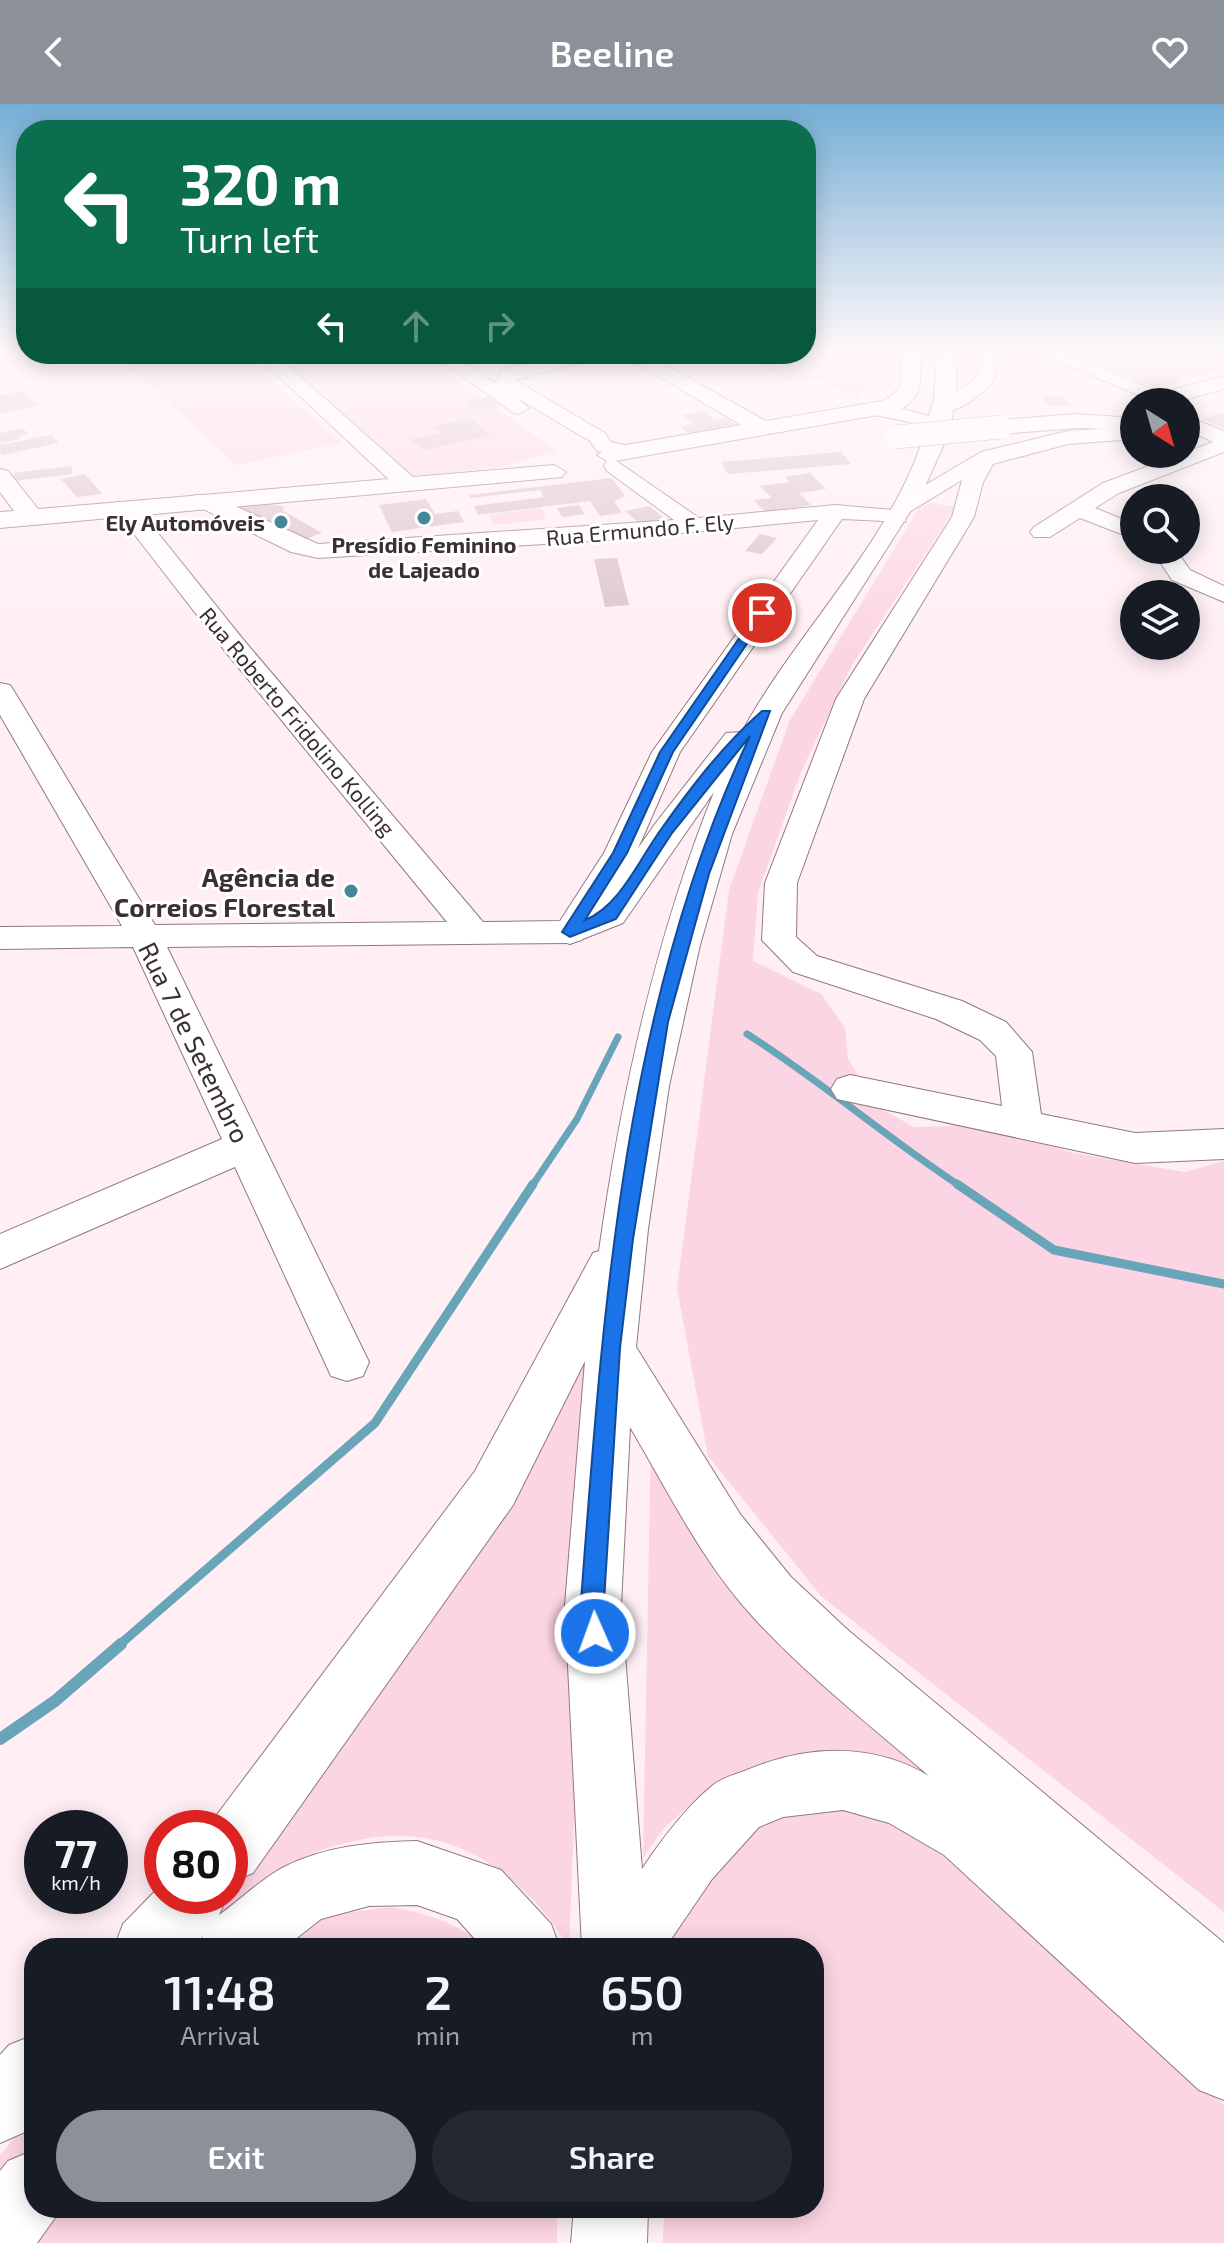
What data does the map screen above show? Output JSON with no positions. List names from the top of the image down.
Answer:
{
  "streets": {
    "street": ["Rua Ermundo F. Ely", "Rua Roberto Fridolino Kolling", "Rua 7 de Setembro"]
  },
  "places": ["Presídio Feminino de Lajeado", "Ely Automóveis", "Agência de Correios Florestal"],
  "north": "bottom right",
  "page": {
    "header": "Beeline",
    "turn": ["320 m", "Turn left"],
    "speed": "77 km/h",
    "limit": "80",
    "eta": [
      "11:48",
      "Arrival",
      "2",
      "min",
      "650",
      "m"
    ],
    "buttons": ["Exit", "Share"]
  }
}
